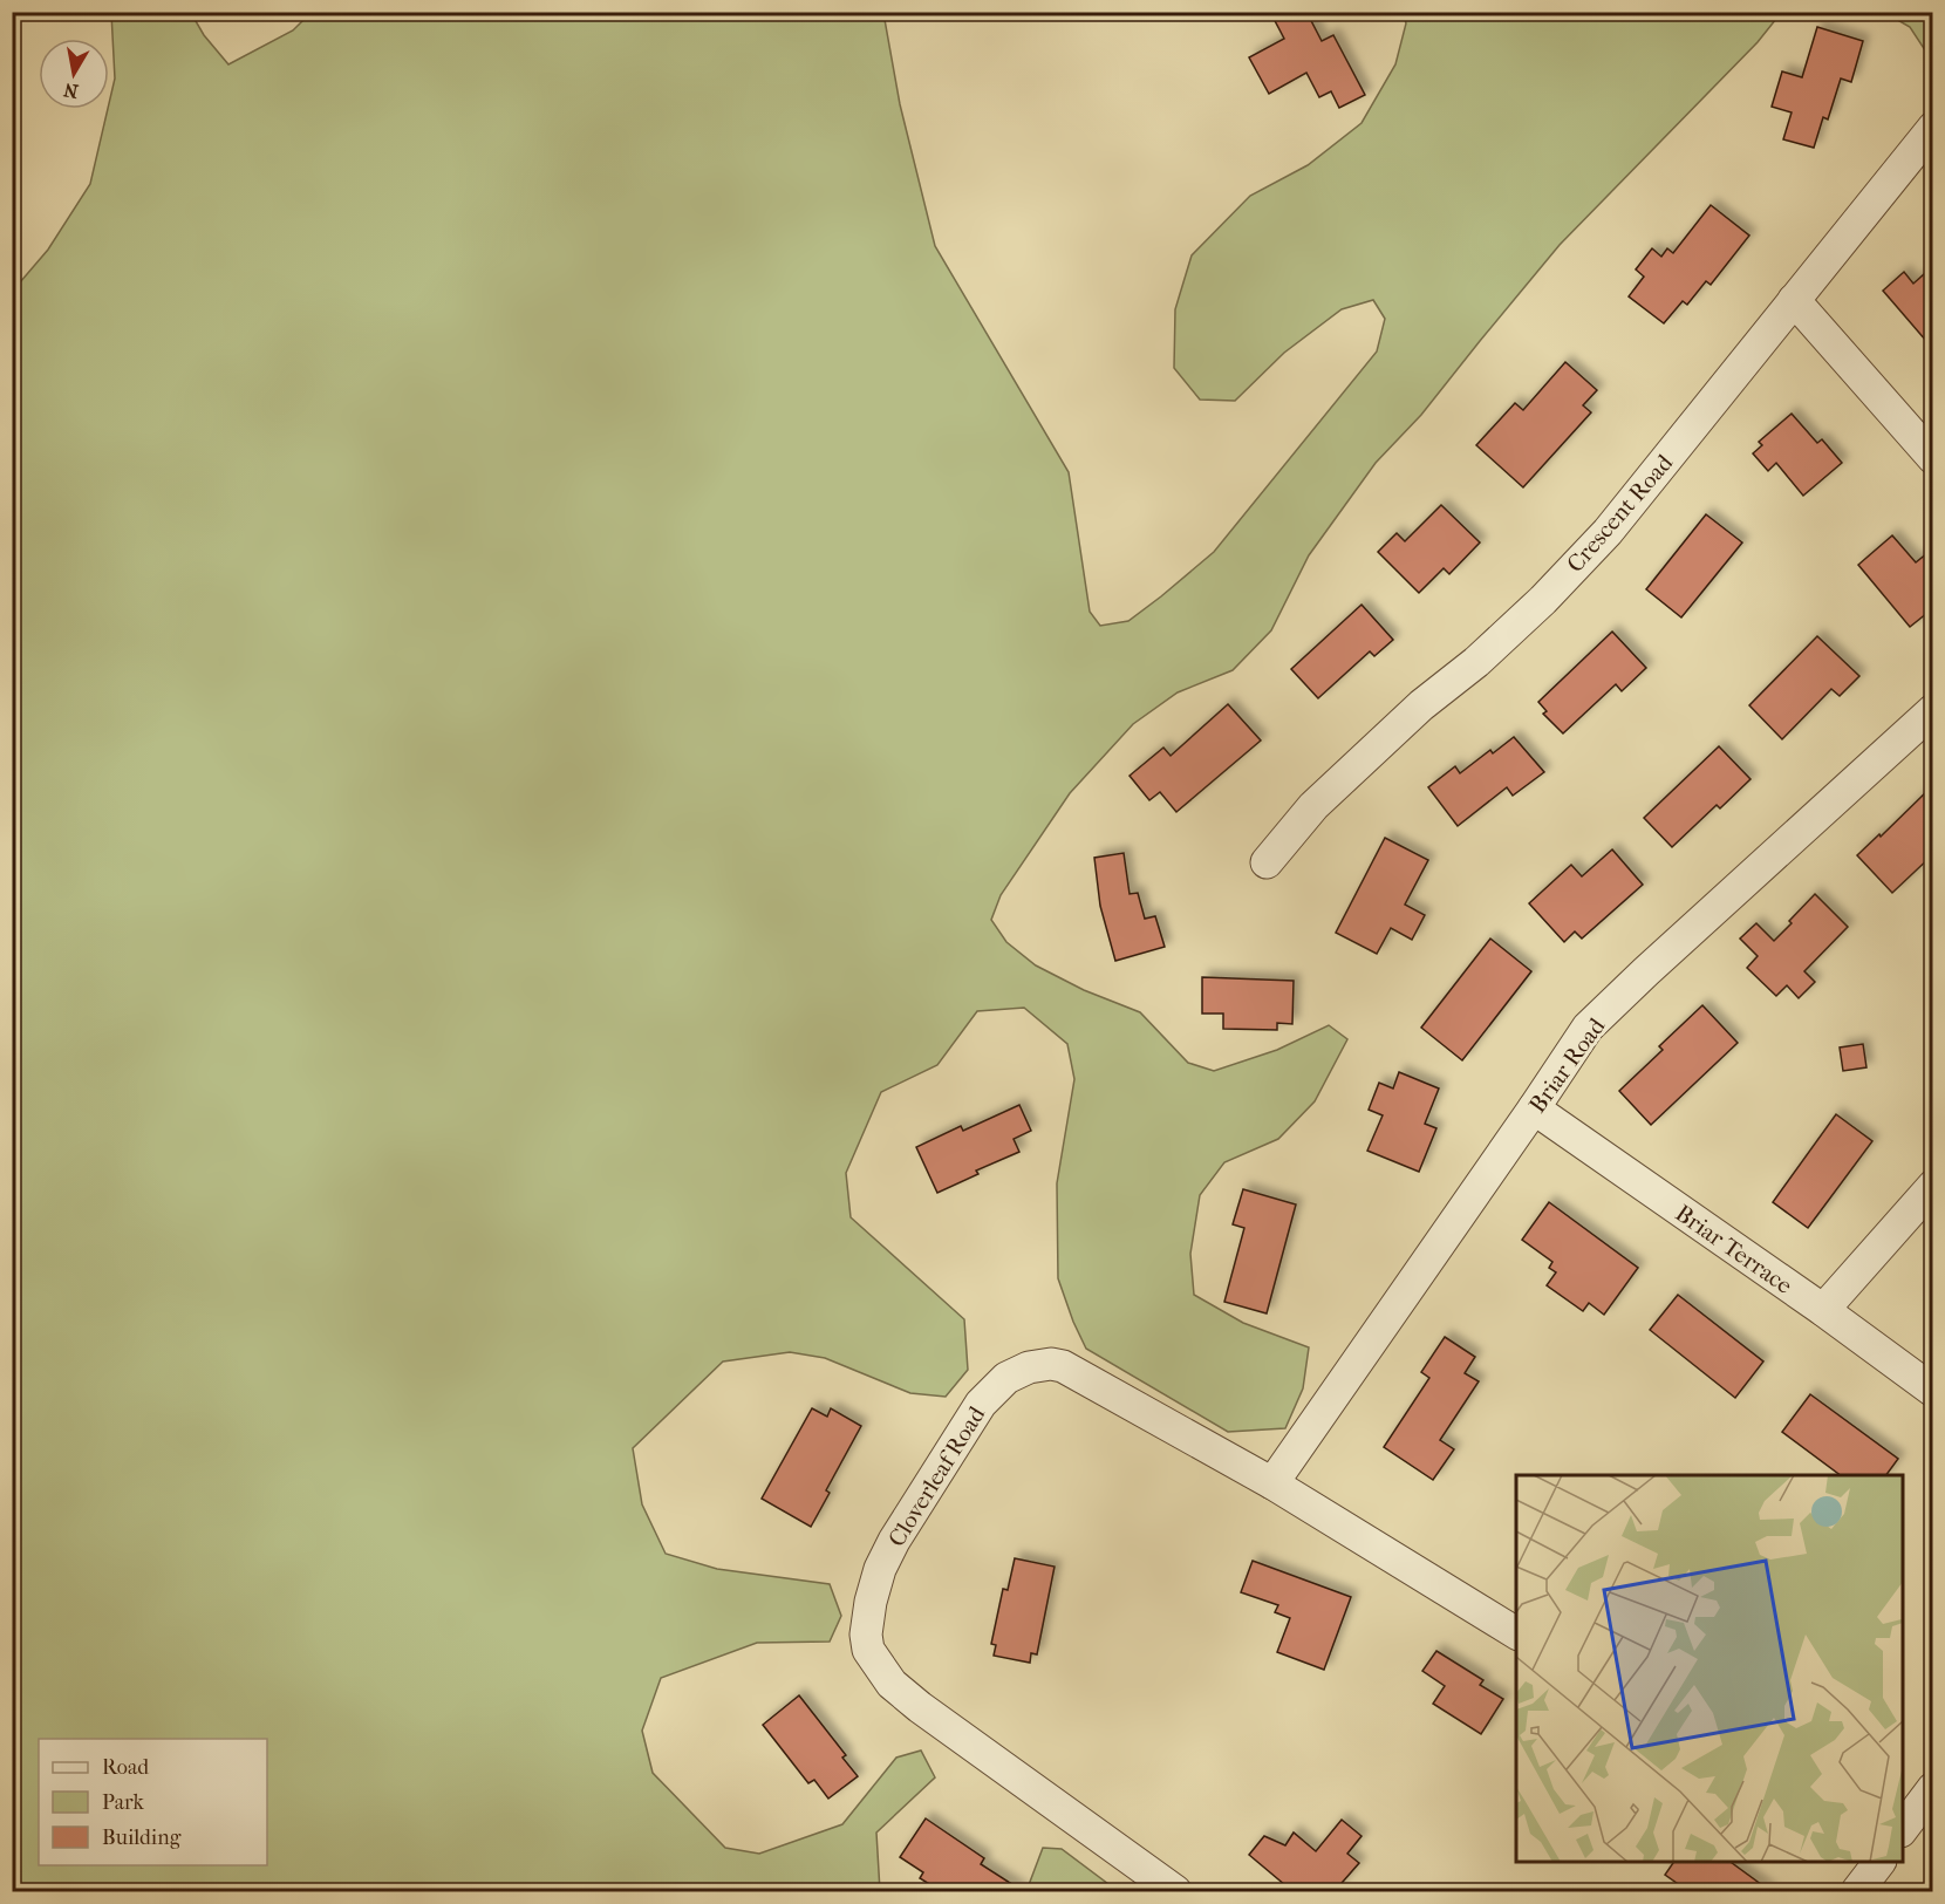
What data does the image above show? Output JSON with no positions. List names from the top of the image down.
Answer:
{
  "streets": {
    "street": [
      "Crescent Road",
      "Briar Road",
      "Briar Terrace",
      "Cloverleaf Road"
    ]
  },
  "crossings": [
    ["Briar Road", "Briar Terrace"],
    ["Briar Road", "Cloverleaf Road"]
  ],
  "legend": ["Road", "Park", "Building"],
  "north": "bottom"
}
